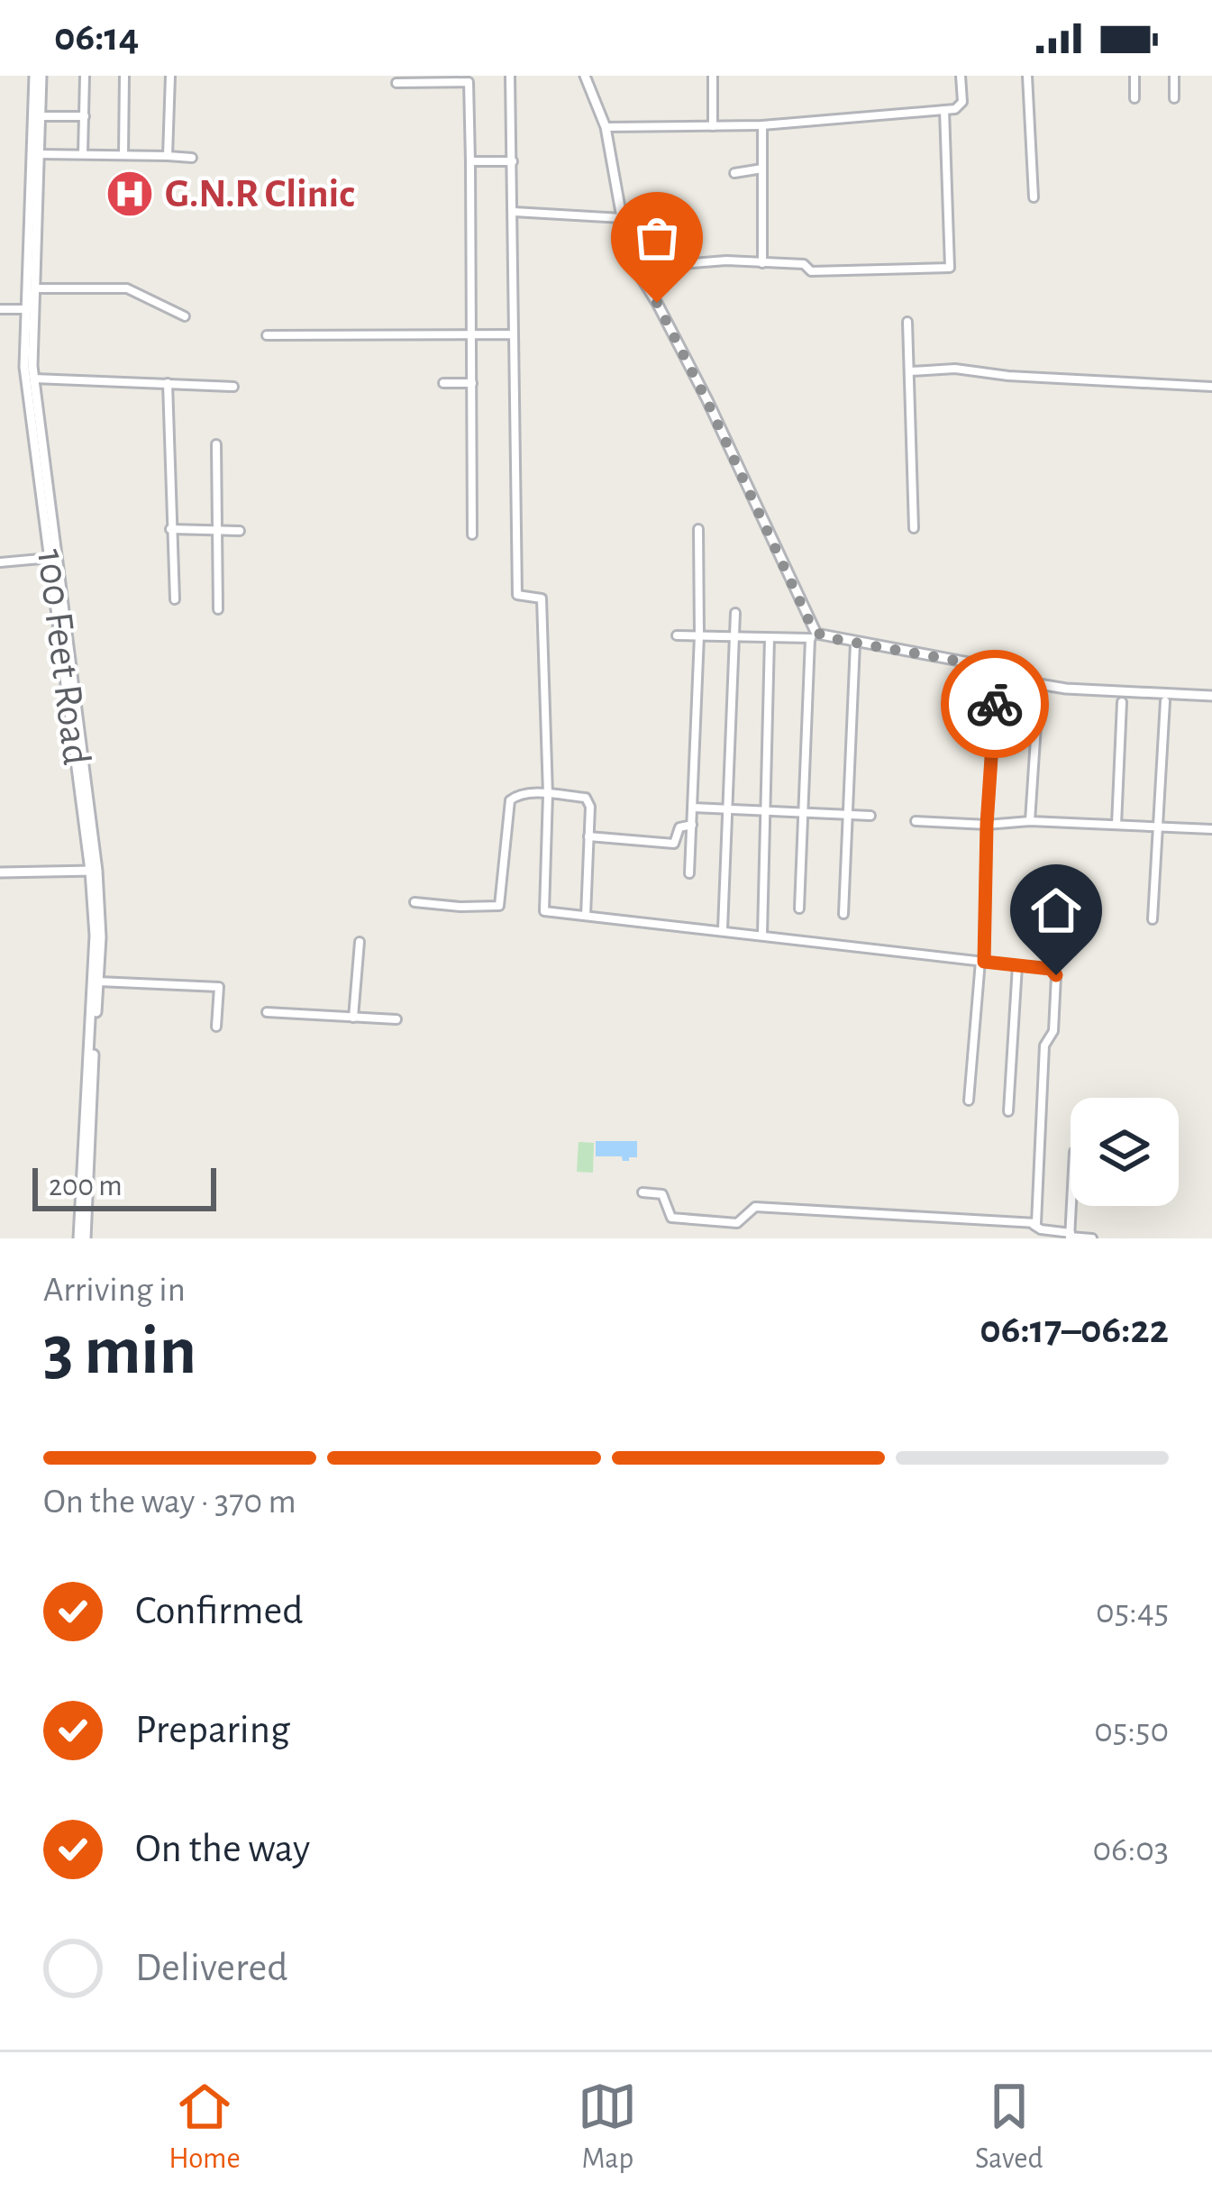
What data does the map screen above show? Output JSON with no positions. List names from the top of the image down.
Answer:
{
  "streets": {
    "street": ["100 Feet Road"]
  },
  "places": {
    "hospital": ["G.N.R Clinic"]
  },
  "scale_bar": "200 m",
  "page": {
    "status": "06:14",
    "scale": "200 m",
    "heading": ["3 min", "Arriving in", "06:17–06:22"],
    "bar": "On the way · 370 m",
    "list": [
      ["Confirmed", "05:45"],
      ["Preparing", "05:50"],
      ["On the way", "06:03"],
      "Delivered"
    ],
    "tabs": ["Home", "Map", "Saved"]
  }
}
